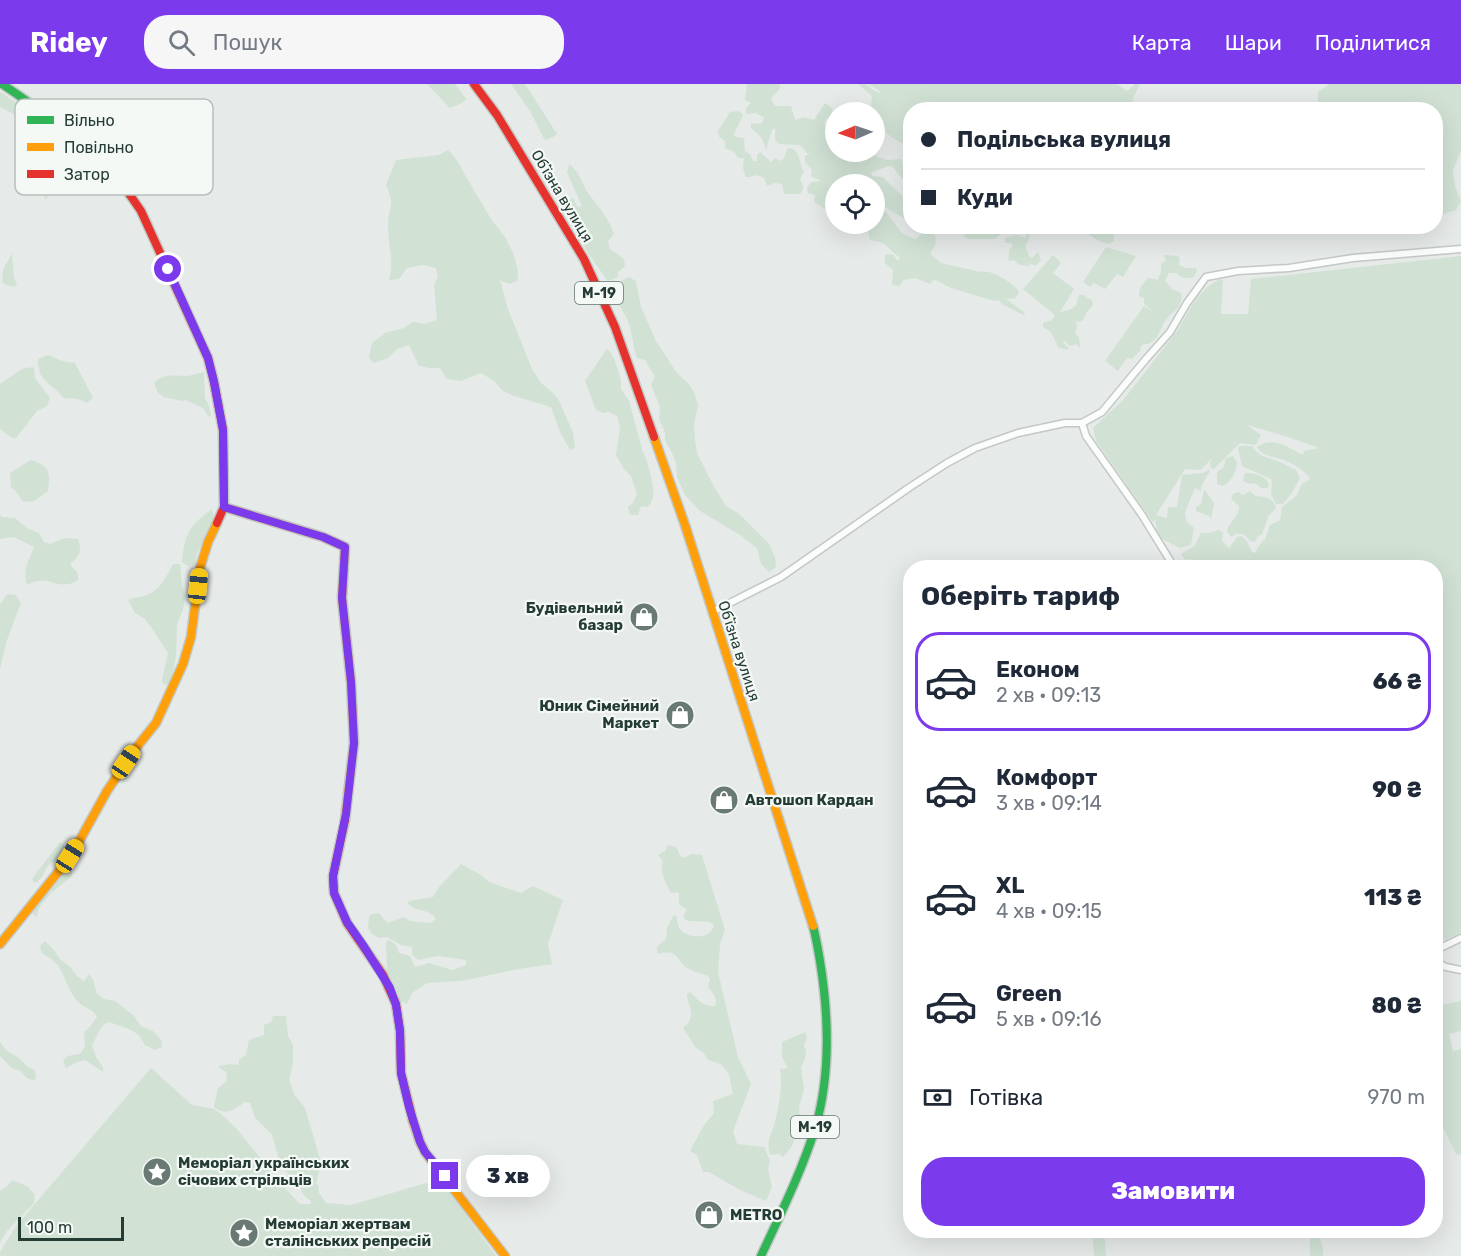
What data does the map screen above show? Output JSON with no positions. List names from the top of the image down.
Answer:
{
  "streets": {
    "main road": ["Обʼїзна вулиця", "М-19"]
  },
  "places": {
    "shop": [
      "Будівельний базар",
      "Юник Сімейний Маркет",
      "Автошоп Кардан",
      "METRO"
    ],
    "place": ["Меморіал українських січових стрільців", "Меморіал жертвам сталінських репресій"]
  },
  "legend": ["Вільно", "Повільно", "Затор"],
  "scale_bar": "100 m",
  "north": "left",
  "page": {
    "header": "Ridey",
    "search": "Пошук",
    "nav": ["Карта", "Шари", "Поділитися"],
    "banner": ["Подільська вулиця", "Куди"],
    "heading": "Оберіть тариф",
    "list": [
      {
        "name": "Економ",
        "note": "2 хв · 09:13",
        "value": "66 ₴"
      },
      {
        "name": "Комфорт",
        "note": "3 хв · 09:14",
        "value": "90 ₴"
      },
      {
        "name": "XL",
        "note": "4 хв · 09:15",
        "value": "113 ₴"
      },
      {
        "name": "Green",
        "note": "5 хв · 09:16",
        "value": "80 ₴"
      }
    ],
    "pay": ["Готівка", "970 m"],
    "buttons": "Замовити",
    "bubble": "3 хв",
    "scale": "100 m"
  }
}
